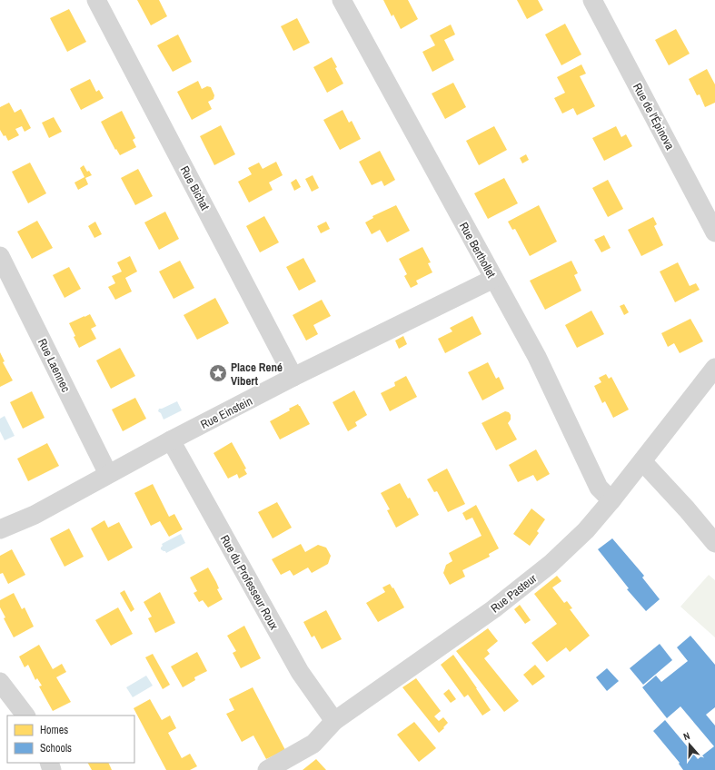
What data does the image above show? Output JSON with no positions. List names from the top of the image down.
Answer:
{
  "streets": {
    "street": [
      "Rue de l'Épinova",
      "Rue Bichat",
      "Rue Berthollet",
      "Rue Laennec",
      "Rue Einstein",
      "Rue du Professeur Roux",
      "Rue Pasteur"
    ]
  },
  "crossings": [
    ["Rue Bichat", "Rue Einstein"],
    ["Rue Berthollet", "Rue Einstein"],
    ["Rue Berthollet", "Rue Pasteur"],
    ["Rue Laennec", "Rue Einstein"],
    ["Rue Einstein", "Rue du Professeur Roux"],
    ["Rue du Professeur Roux", "Rue Pasteur"]
  ],
  "places": {
    "place": ["Place René Vibert"]
  },
  "legend": ["Homes", "Schools"],
  "north": "top"
}
